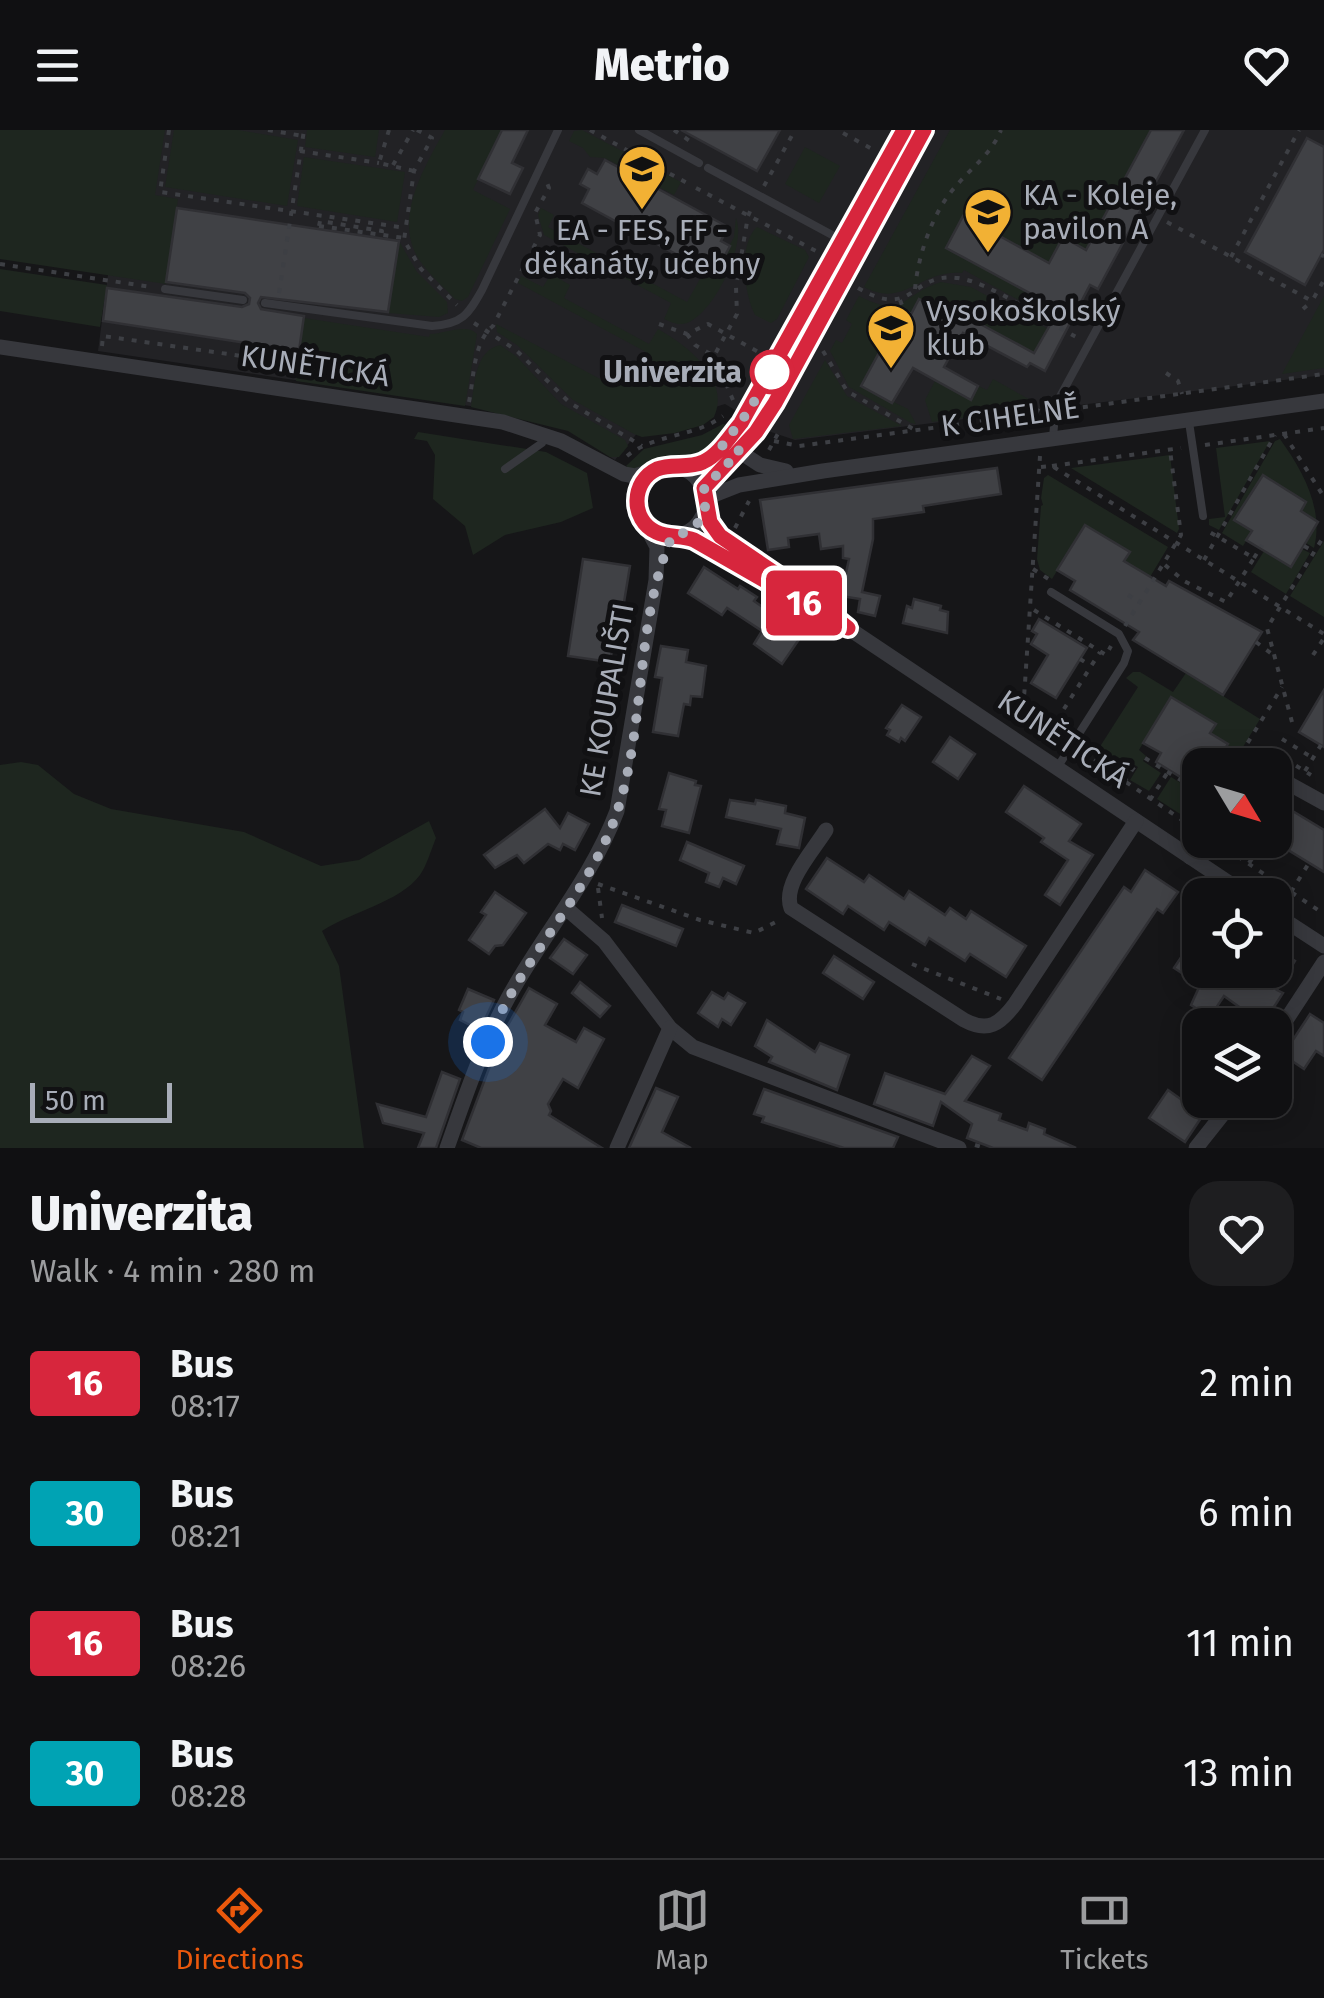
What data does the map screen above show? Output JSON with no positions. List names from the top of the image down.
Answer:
{
  "streets": {
    "street": ["KUNĚTICKÁ", "K CIHELNĚ", "KE KOUPALIŠTI"]
  },
  "crossings": [
    ["KUNĚTICKÁ", "K CIHELNĚ"],
    ["KUNĚTICKÁ", "KE KOUPALIŠTI"],
    ["K CIHELNĚ", "KE KOUPALIŠTI"]
  ],
  "places": {
    "school or university": ["EA - FES, FF - děkanáty, učebny", "KA - Koleje, pavilon A", "Vysokoškolský klub"],
    "other": ["Univerzita"]
  },
  "lines": ["bus line 16"],
  "scale_bar": "50 m",
  "north": "bottom right",
  "page": {
    "header": "Metrio",
    "on_map": "16",
    "scale": "50 m",
    "heading": ["Univerzita", "Walk · 4 min · 280 m"],
    "list": [
      {
        "mark": "16",
        "name": "Bus",
        "note": "08:17",
        "value": "2 min"
      },
      {
        "mark": "30",
        "name": "Bus",
        "note": "08:21",
        "value": "6 min"
      },
      {
        "mark": "16",
        "name": "Bus",
        "note": "08:26",
        "value": "11 min"
      },
      {
        "mark": "30",
        "name": "Bus",
        "note": "08:28",
        "value": "13 min"
      }
    ],
    "tabs": ["Directions", "Map", "Tickets"]
  }
}
